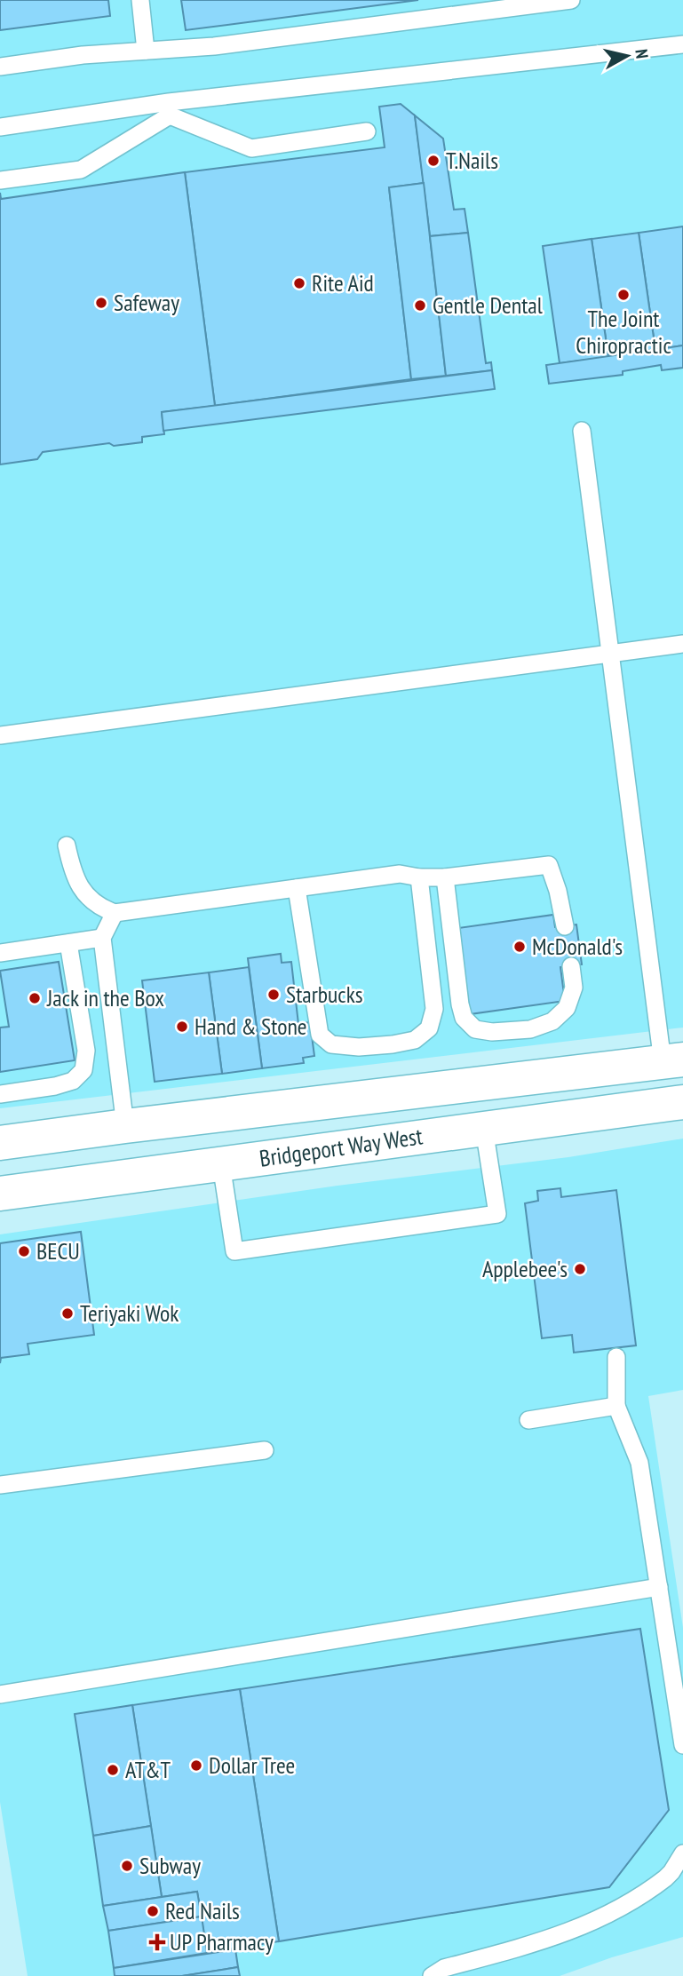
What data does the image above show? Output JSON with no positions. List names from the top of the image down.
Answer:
{
  "streets": {
    "main road": ["Bridgeport Way West"]
  },
  "places": {
    "other": [
      "T.Nails",
      "Rite Aid",
      "The Joint Chiropractic",
      "Safeway",
      "Gentle Dental",
      "McDonald's",
      "Starbucks",
      "Jack in the Box",
      "Hand & Stone",
      "BECU",
      "Applebee's",
      "Teriyaki Wok",
      "Dollar Tree",
      "AT&T",
      "Subway",
      "Red Nails"
    ],
    "health": ["UP Pharmacy"]
  },
  "north": "right"
}
